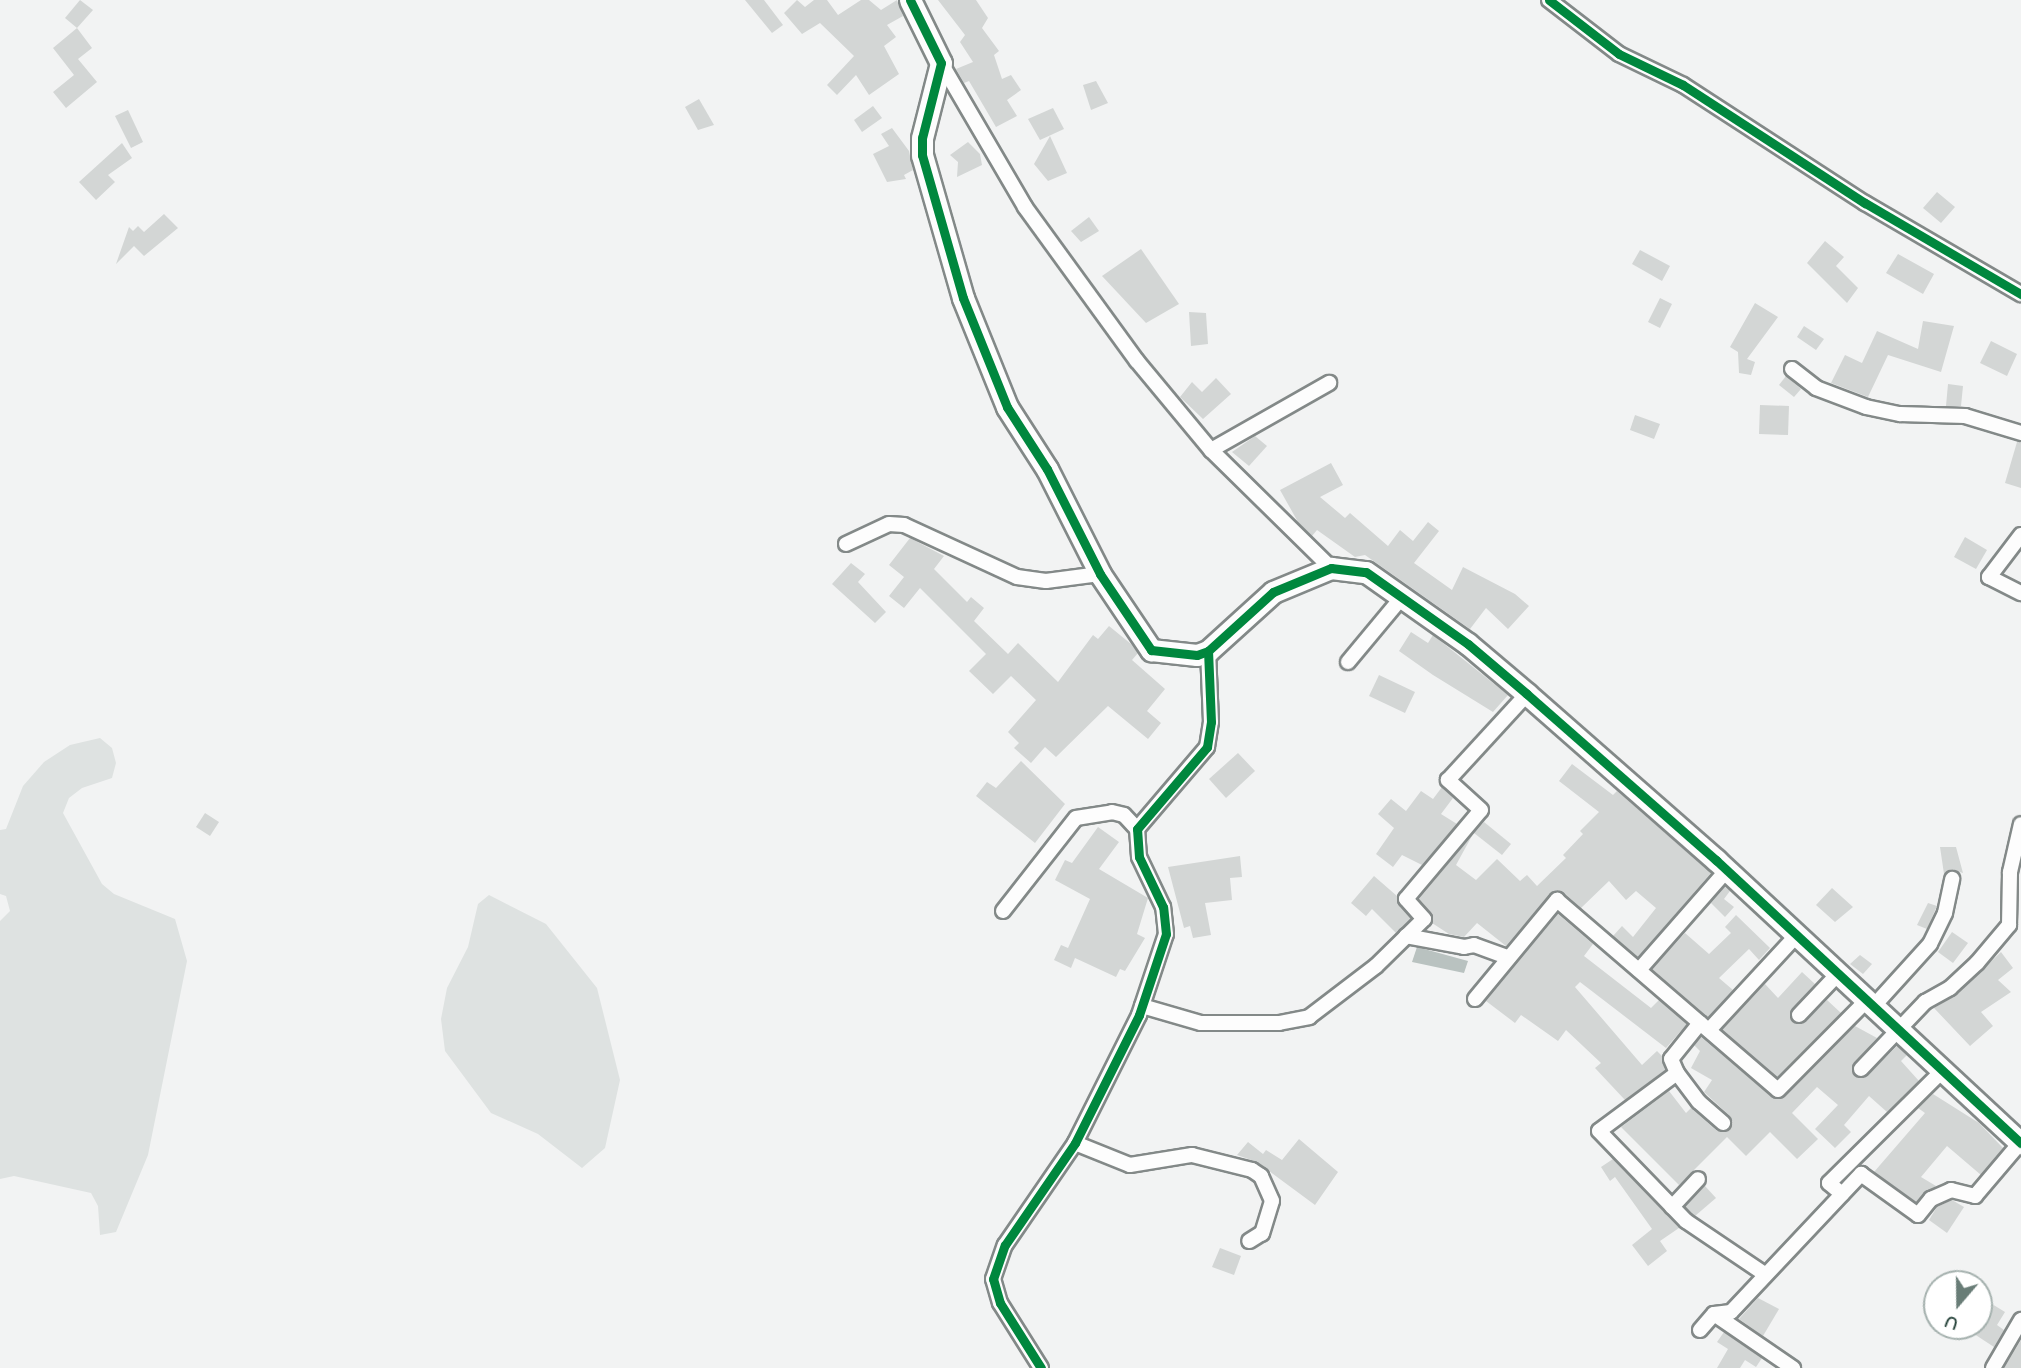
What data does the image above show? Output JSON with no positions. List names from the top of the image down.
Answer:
{
  "north": "bottom"
}
